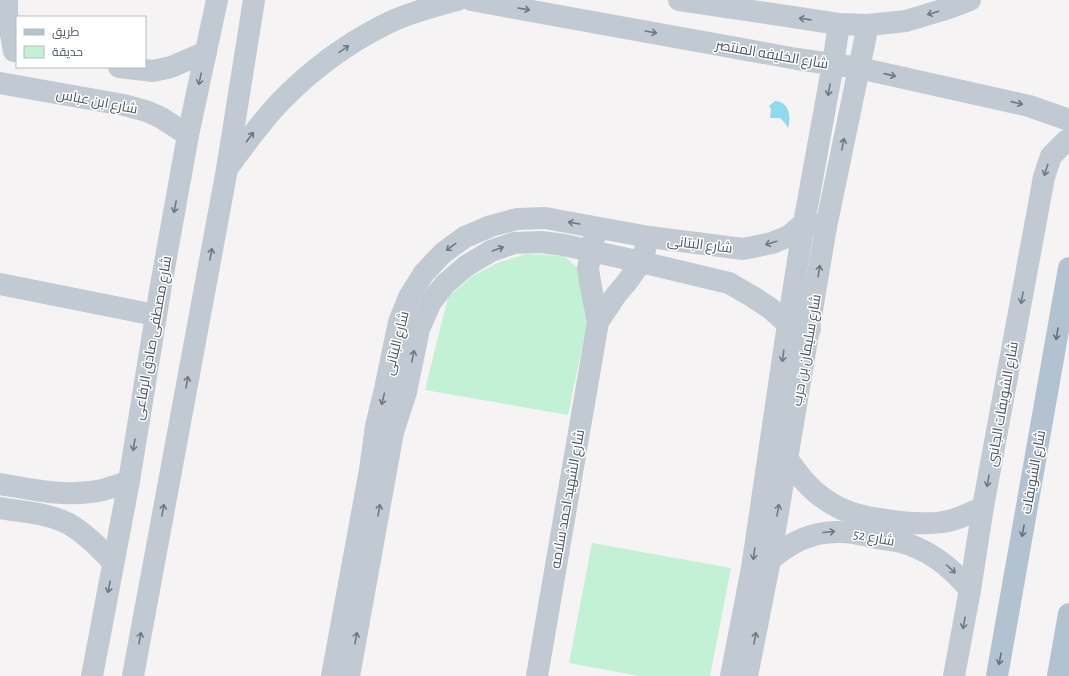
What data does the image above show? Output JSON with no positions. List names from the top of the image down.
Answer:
{
  "streets": {
    "main road": ["شارع الشويفات"],
    "street": [
      "شارع الخليفه المنتصر",
      "شارع ابن عباس",
      "شارع البتانى",
      "شارع مصطفى صادق الرفاعى",
      "شارع سليمان بن حرب",
      "شارع الشويفات الجانبى",
      "شارع الشهيد احمد سلامه",
      "شارع 52"
    ]
  },
  "crossings": [
    ["شارع الخليفه المنتصر", "شارع سليمان بن حرب"],
    ["شارع ابن عباس", "شارع مصطفى صادق الرفاعى"],
    ["شارع البتانى", "شارع سليمان بن حرب"],
    ["شارع البتانى", "شارع الشهيد احمد سلامه"],
    ["شارع سليمان بن حرب", "شارع 52"],
    ["شارع الشويفات الجانبى", "شارع 52"]
  ],
  "one_way": ["شارع الخليفه المنتصر", "شارع الشويفات الجانبى", "شارع الشويفات"],
  "legend": ["طريق", "حديقة"]
}
